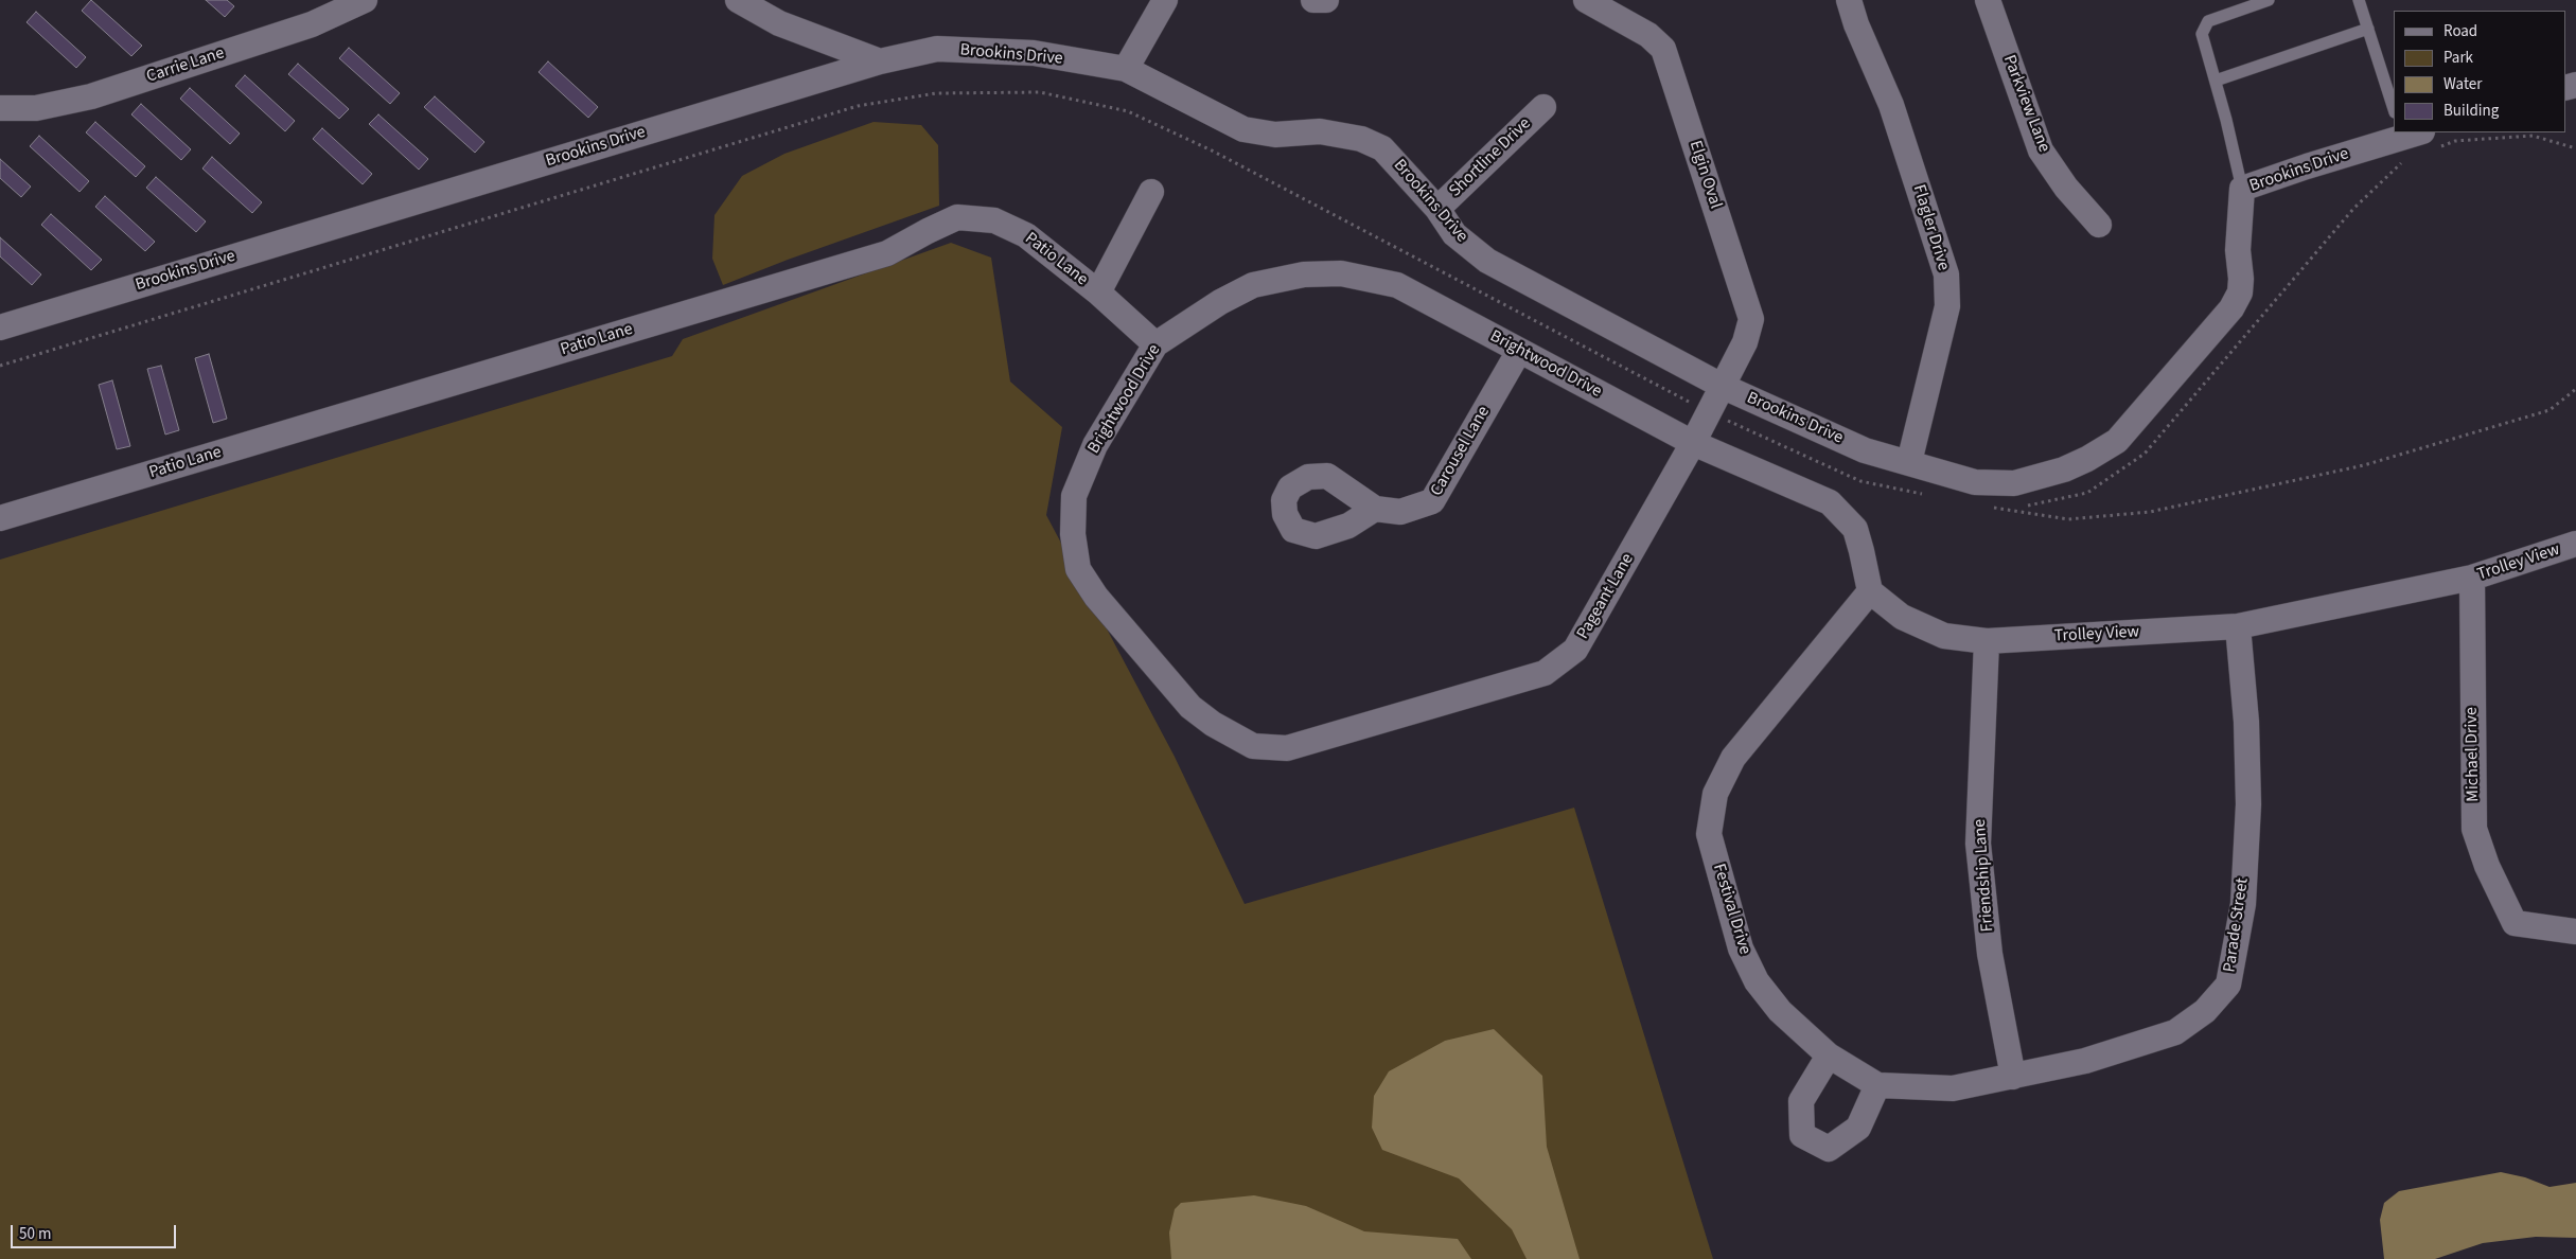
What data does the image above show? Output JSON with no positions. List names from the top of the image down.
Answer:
{
  "streets": {
    "street": [
      "Brookins Drive",
      "Carrie Lane",
      "Parkview Lane",
      "Shortline Drive",
      "Elgin Oval",
      "Flagler Drive",
      "Patio Lane",
      "Brightwood Drive",
      "Carousel Lane",
      "Trolley View",
      "Pageant Lane",
      "Michael Drive",
      "Friendship Lane",
      "Festival Drive",
      "Parade Street"
    ]
  },
  "crossings": [
    ["Brookins Drive", "Shortline Drive"],
    ["Brookins Drive", "Elgin Oval"],
    ["Brookins Drive", "Flagler Drive"],
    ["Brookins Drive", "Pageant Lane"],
    ["Elgin Oval", "Pageant Lane"],
    ["Patio Lane", "Brightwood Drive"],
    ["Brightwood Drive", "Carousel Lane"],
    ["Brightwood Drive", "Pageant Lane"],
    ["Trolley View", "Michael Drive"],
    ["Trolley View", "Friendship Lane"],
    ["Trolley View", "Festival Drive"],
    ["Trolley View", "Parade Street"],
    ["Friendship Lane", "Festival Drive"],
    ["Friendship Lane", "Parade Street"],
    ["Festival Drive", "Parade Street"]
  ],
  "legend": [
    "Road",
    "Park",
    "Water",
    "Building"
  ],
  "scale_bar": "50 m"
}
